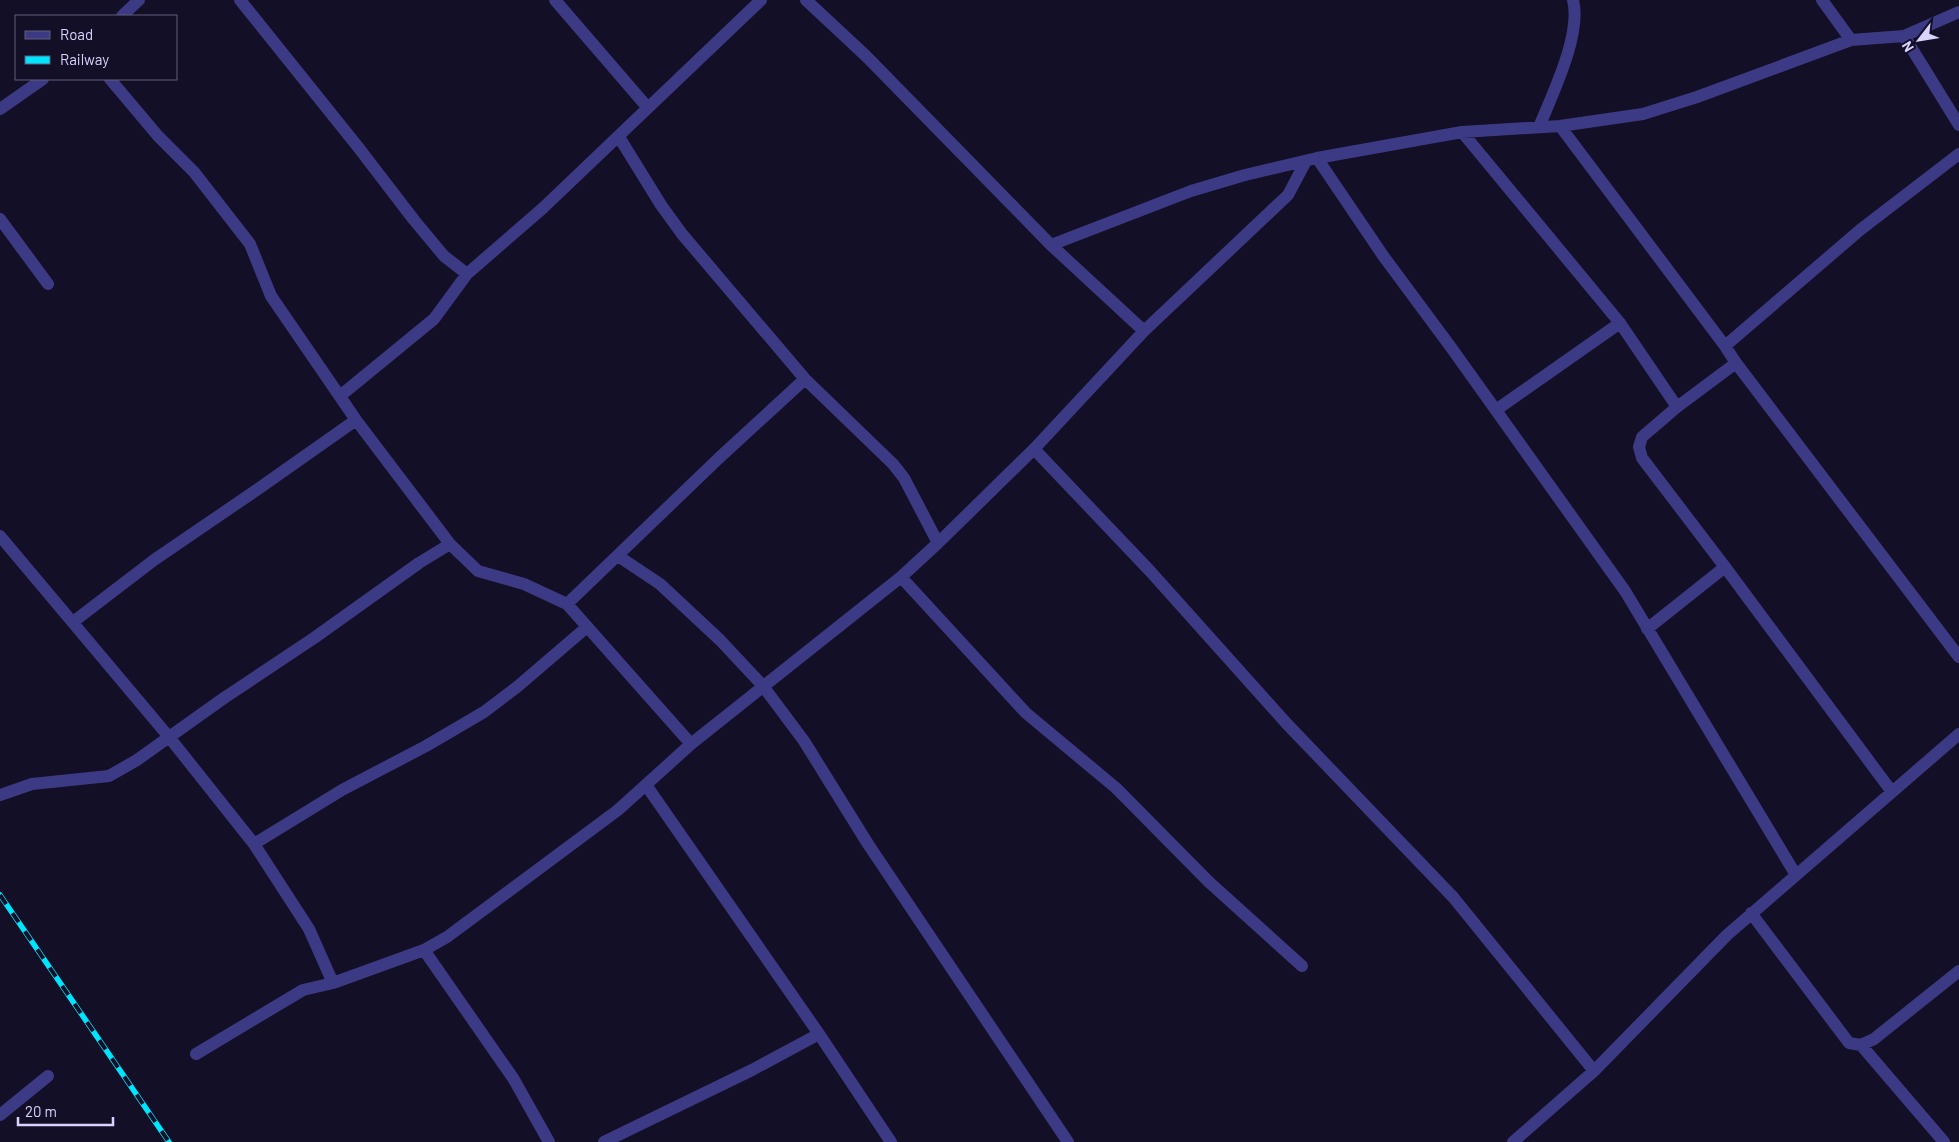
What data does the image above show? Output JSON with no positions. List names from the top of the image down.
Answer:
{
  "legend": ["Road", "Railway"],
  "scale_bar": "20 m",
  "north": "bottom left"
}
